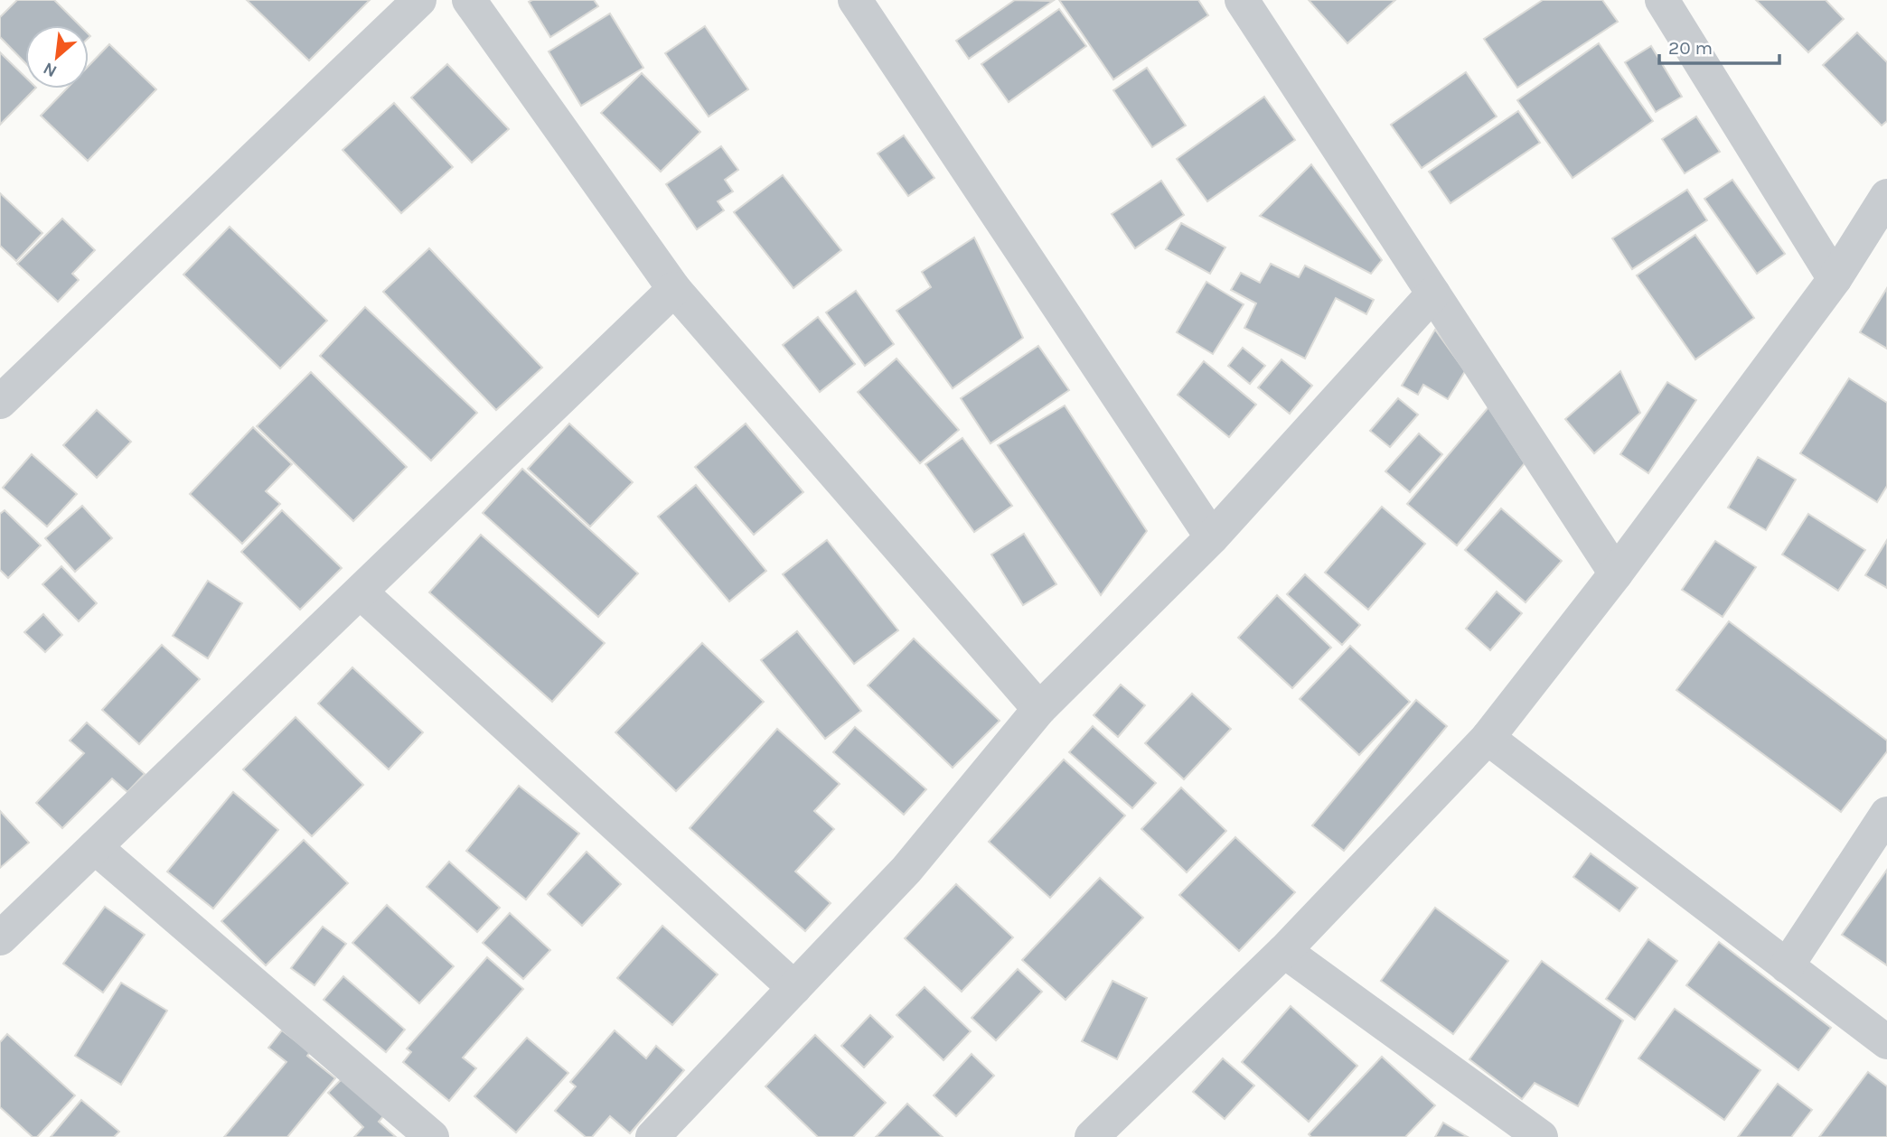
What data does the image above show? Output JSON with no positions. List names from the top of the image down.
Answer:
{
  "scale_bar": "20 m",
  "north": "bottom left"
}
